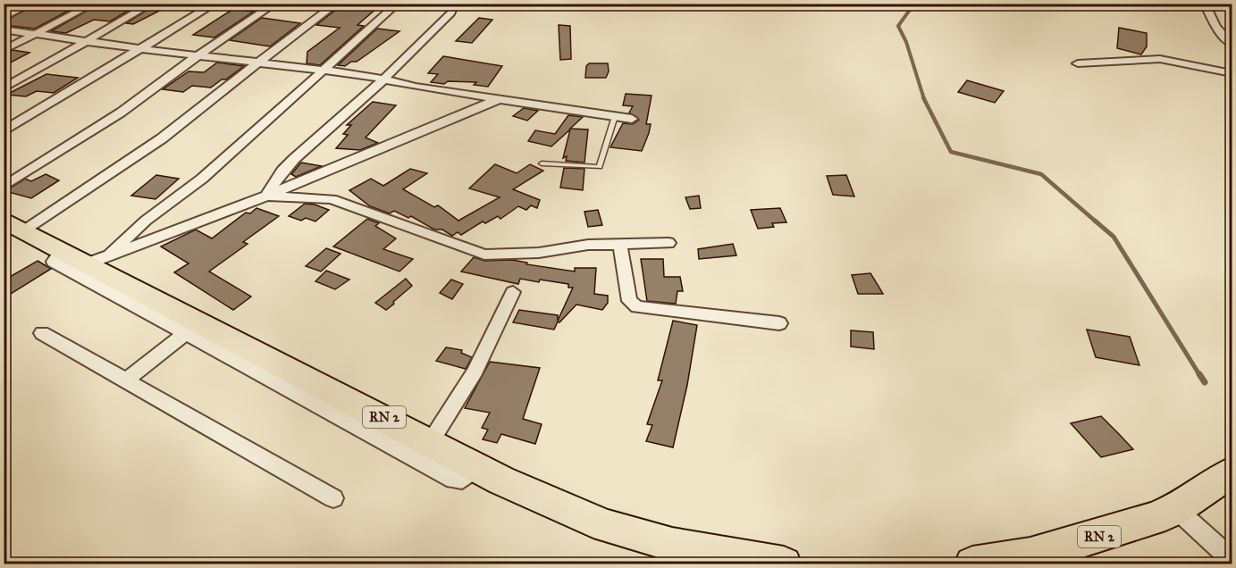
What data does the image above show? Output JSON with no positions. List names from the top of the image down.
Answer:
{
  "streets": {
    "highway": ["RN 2"]
  }
}
